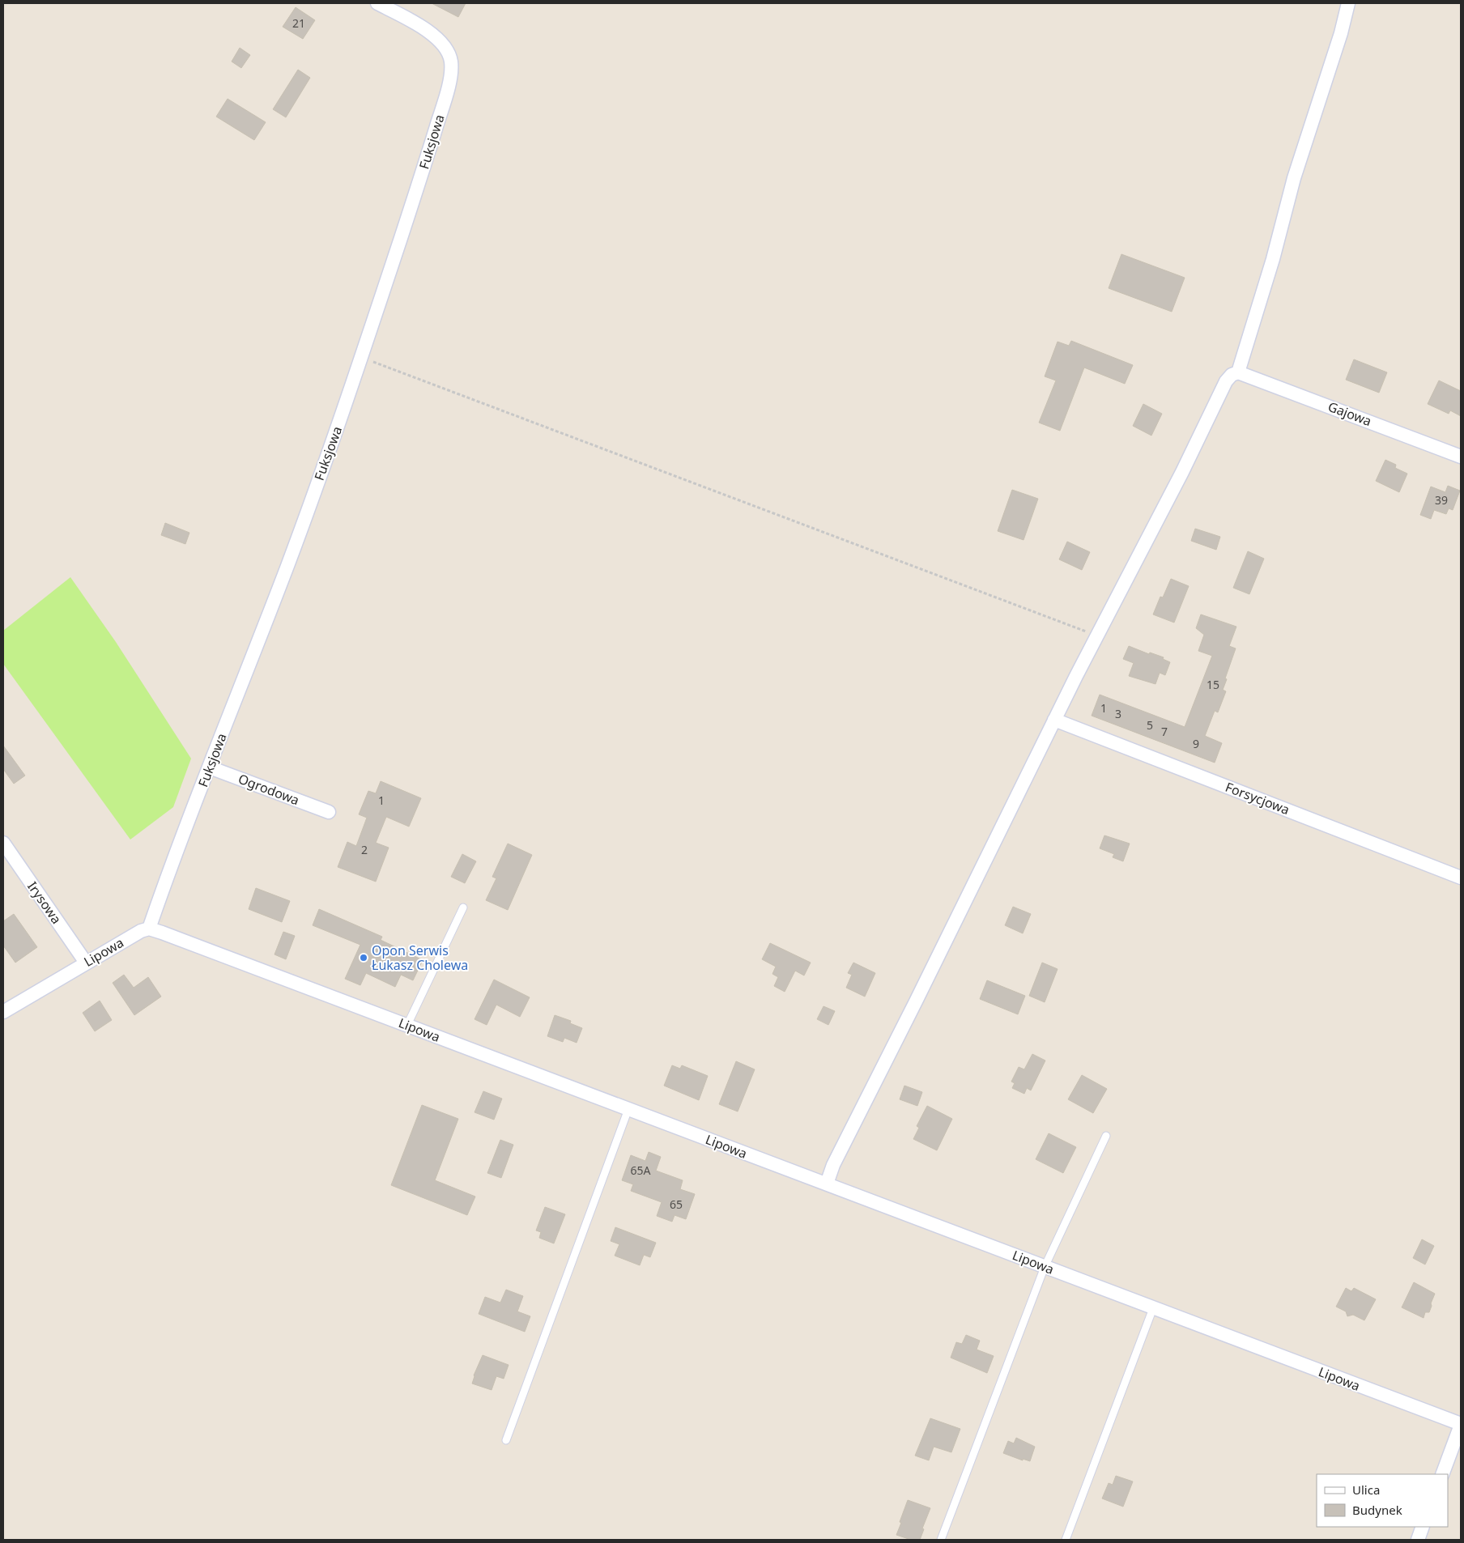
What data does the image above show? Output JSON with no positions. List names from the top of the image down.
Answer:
{
  "streets": {
    "street": [
      "Fuksjowa",
      "Gajowa",
      "Ogrodowa",
      "Forsycjowa",
      "Irysowa",
      "Lipowa"
    ]
  },
  "crossings": [
    ["Fuksjowa", "Ogrodowa"],
    ["Fuksjowa", "Lipowa"],
    ["Irysowa", "Lipowa"]
  ],
  "places": ["Opon Serwis Łukasz Cholewa"],
  "house_numbers": [
    "21",
    "39",
    "15",
    "1",
    "3",
    "5",
    "7",
    "9",
    "1",
    "2",
    "65A",
    "65"
  ],
  "legend": ["Ulica", "Budynek"]
}
